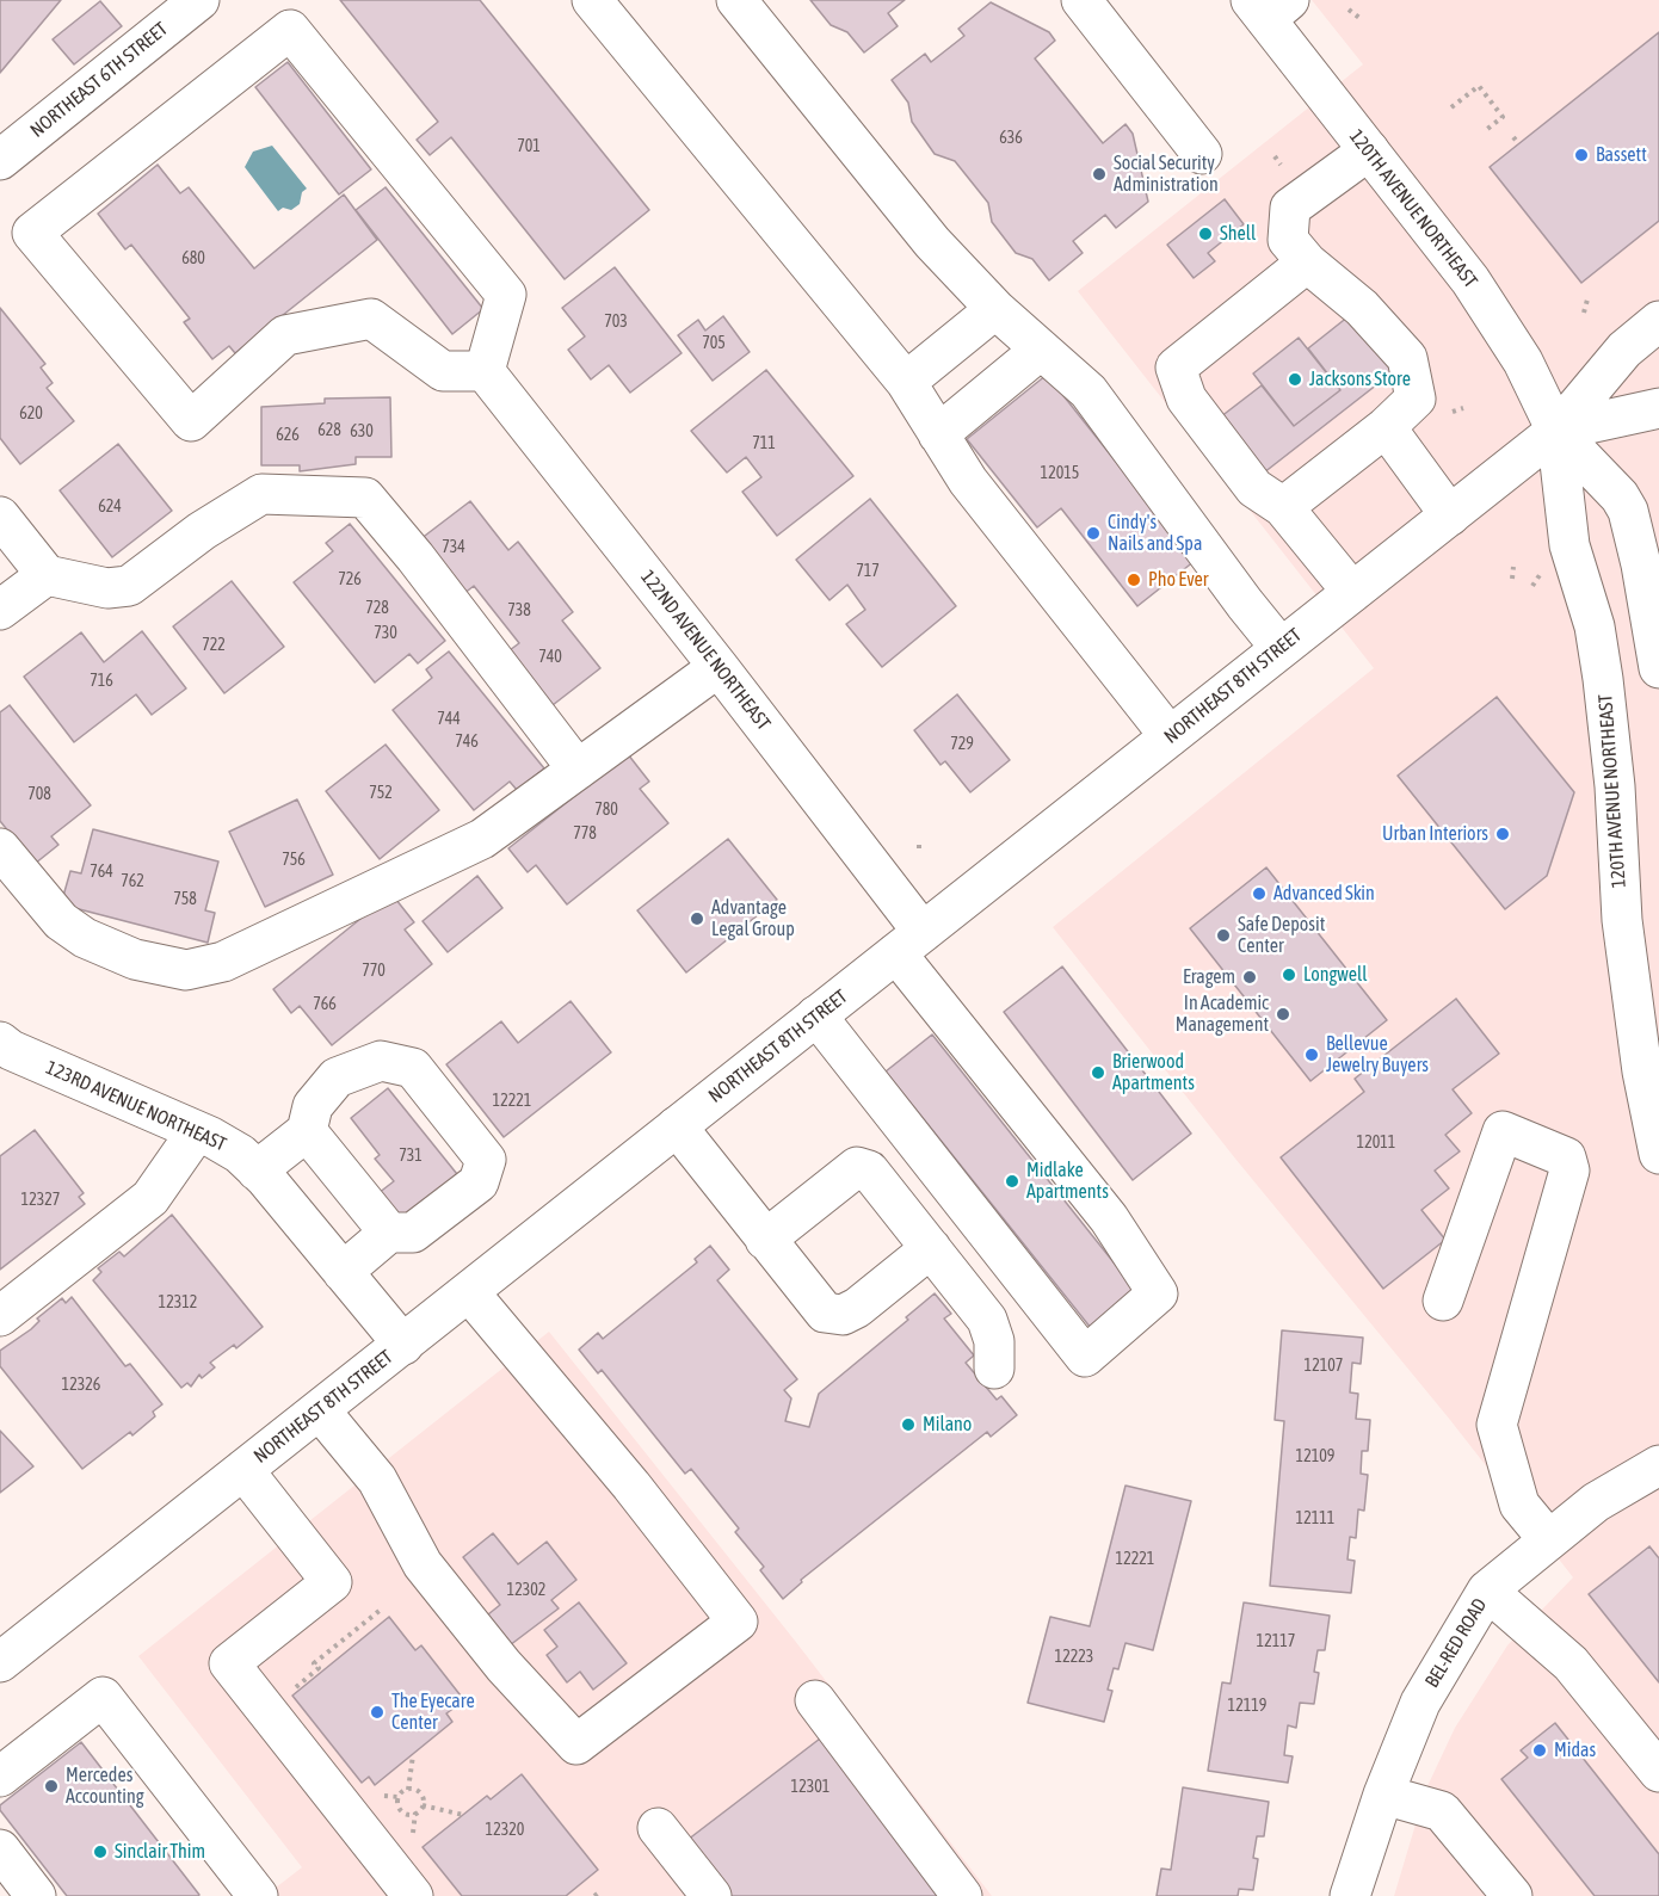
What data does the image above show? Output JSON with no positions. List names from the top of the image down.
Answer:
{
  "streets": {
    "main road": [
      "NORTHEAST 6TH STREET",
      "120TH AVENUE NORTHEAST",
      "122ND AVENUE NORTHEAST",
      "NORTHEAST 8TH STREET",
      "123RD AVENUE NORTHEAST",
      "BEL-RED ROAD"
    ]
  },
  "crossings": [
    ["120TH AVENUE NORTHEAST", "NORTHEAST 8TH STREET"],
    ["122ND AVENUE NORTHEAST", "NORTHEAST 8TH STREET"],
    ["NORTHEAST 8TH STREET", "123RD AVENUE NORTHEAST"]
  ],
  "places": [
    "Bassett",
    "Social Security Administration",
    "Shell",
    "Jacksons Store",
    "Cindy's Nails and Spa",
    "Pho Ever",
    "Urban Interiors",
    "Advanced Skin",
    "Advantage Legal Group",
    "Safe Deposit Center",
    "Longwell",
    "Eragem",
    "In Academic Management",
    "Bellevue Jewelry Buyers",
    "Brierwood Apartments",
    "Midlake Apartments",
    "Milano",
    "The Eyecare Center",
    "Midas",
    "Mercedes Accounting",
    "Sinclair Thim"
  ],
  "house_numbers": [
    "636",
    "701",
    "680",
    "703",
    "705",
    "620",
    "628",
    "630",
    "626",
    "711",
    "12015",
    "624",
    "734",
    "717",
    "726",
    "728",
    "738",
    "730",
    "722",
    "740",
    "716",
    "744",
    "746",
    "729",
    "752",
    "708",
    "780",
    "778",
    "756",
    "764",
    "762",
    "758",
    "770",
    "766",
    "12221",
    "12011",
    "731",
    "12327",
    "12312",
    "12107",
    "12326",
    "12109",
    "12111",
    "12221",
    "12302",
    "12117",
    "12223",
    "12119",
    "12301",
    "12320"
  ]
}
